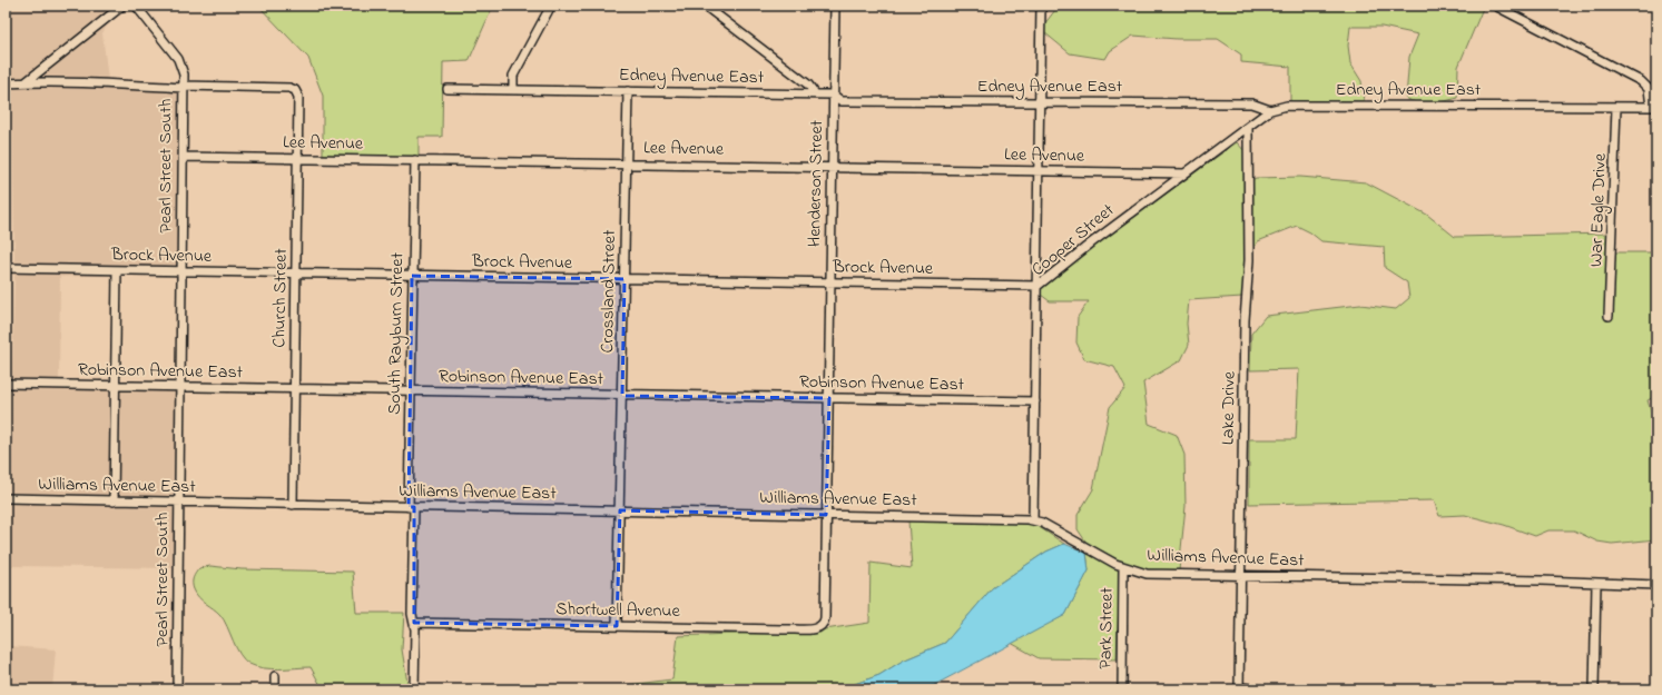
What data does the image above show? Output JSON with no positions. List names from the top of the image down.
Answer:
{
  "streets": {
    "street": [
      "Edney Avenue East",
      "Lee Avenue",
      "Pearl Street South",
      "Henderson Street",
      "War Eagle Drive",
      "Cooper Street",
      "Brock Avenue",
      "Crossland Street",
      "Church Street",
      "South Rayburn Street",
      "Robinson Avenue East",
      "Lake Drive",
      "Williams Avenue East",
      "Shortwell Avenue",
      "Park Street"
    ]
  },
  "crossings": [
    ["Edney Avenue East", "Henderson Street"],
    ["Edney Avenue East", "War Eagle Drive"],
    ["Edney Avenue East", "Cooper Street"],
    ["Edney Avenue East", "Crossland Street"],
    ["Lee Avenue", "Pearl Street South"],
    ["Lee Avenue", "Henderson Street"],
    ["Lee Avenue", "Cooper Street"],
    ["Lee Avenue", "Crossland Street"],
    ["Lee Avenue", "Church Street"],
    ["Lee Avenue", "South Rayburn Street"],
    ["Pearl Street South", "Brock Avenue"],
    ["Pearl Street South", "Church Street"],
    ["Pearl Street South", "Robinson Avenue East"],
    ["Pearl Street South", "Williams Avenue East"],
    ["Henderson Street", "Brock Avenue"],
    ["Henderson Street", "Robinson Avenue East"],
    ["Henderson Street", "Williams Avenue East"],
    ["Henderson Street", "Shortwell Avenue"],
    ["Cooper Street", "Brock Avenue"],
    ["Cooper Street", "Robinson Avenue East"],
    ["Cooper Street", "Lake Drive"],
    ["Cooper Street", "Williams Avenue East"],
    ["Brock Avenue", "Crossland Street"],
    ["Brock Avenue", "Church Street"],
    ["Brock Avenue", "South Rayburn Street"],
    ["Crossland Street", "Robinson Avenue East"],
    ["Crossland Street", "Williams Avenue East"],
    ["Crossland Street", "Shortwell Avenue"],
    ["Church Street", "Robinson Avenue East"],
    ["Church Street", "Williams Avenue East"],
    ["South Rayburn Street", "Robinson Avenue East"],
    ["South Rayburn Street", "Williams Avenue East"],
    ["South Rayburn Street", "Shortwell Avenue"],
    ["Lake Drive", "Williams Avenue East"],
    ["Williams Avenue East", "Park Street"]
  ]
}
